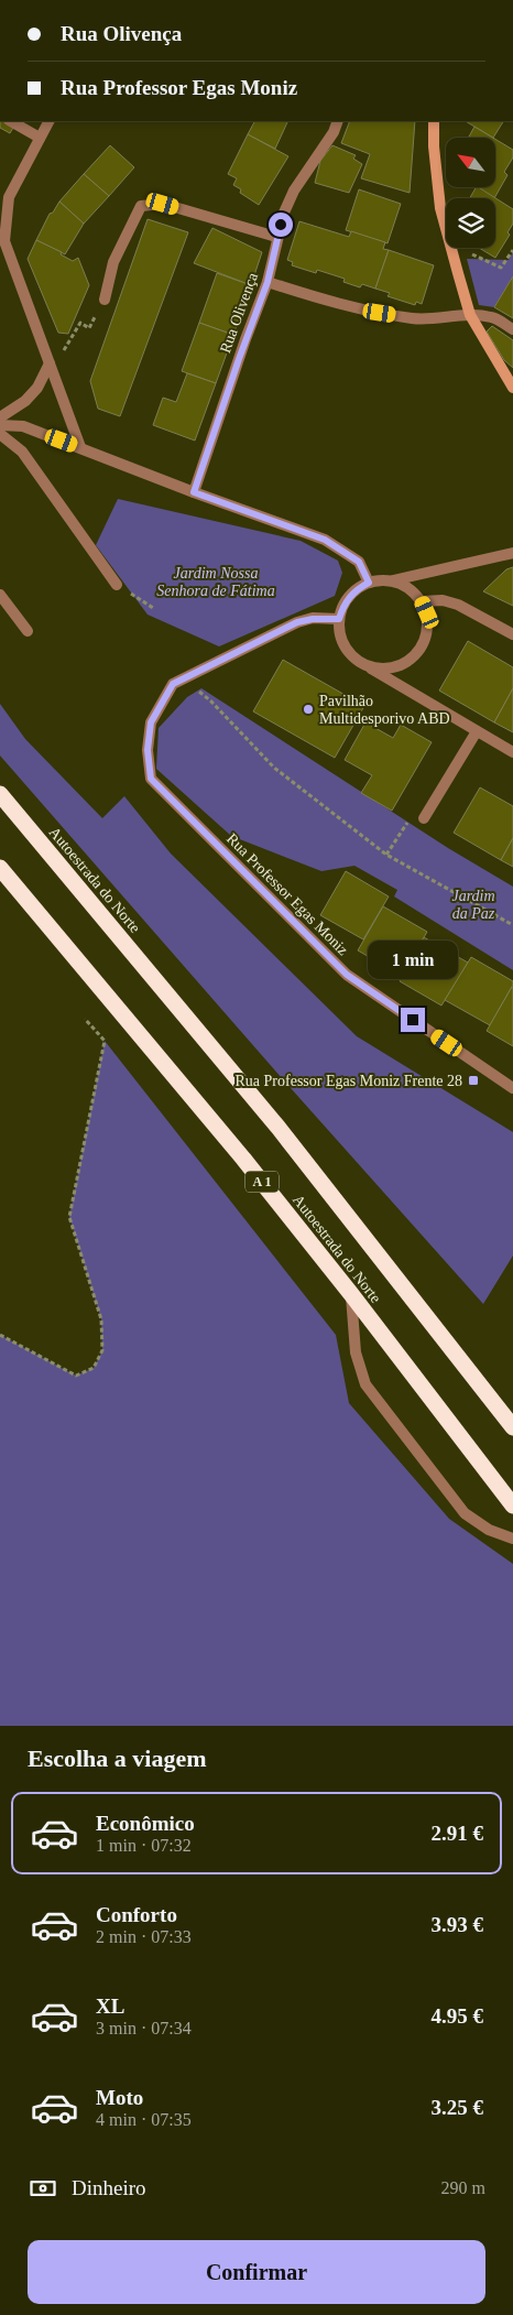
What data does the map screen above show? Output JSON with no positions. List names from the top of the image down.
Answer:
{
  "streets": {
    "highway": ["Autoestrada do Norte", "A 1"],
    "street": ["Rua Olivença", "Rua Professor Egas Moniz"]
  },
  "parks": ["Jardim Nossa Senhora de Fátima", "Jardim da Paz"],
  "places": {
    "other": ["Pavilhão Multidesporivo ABD"],
    "transit": ["Rua Professor Egas Moniz Frente 28"]
  },
  "north": "top left",
  "page": {
    "banner": ["Rua Olivença", "Rua Professor Egas Moniz"],
    "bubble": "1 min",
    "heading": "Escolha a viagem",
    "list": [
      {
        "name": "Econômico",
        "note": "1 min · 07:32",
        "value": "2.91 €"
      },
      {
        "name": "Conforto",
        "note": "2 min · 07:33",
        "value": "3.93 €"
      },
      {
        "name": "XL",
        "note": "3 min · 07:34",
        "value": "4.95 €"
      },
      {
        "name": "Moto",
        "note": "4 min · 07:35",
        "value": "3.25 €"
      }
    ],
    "pay": ["Dinheiro", "290 m"],
    "buttons": "Confirmar"
  }
}
